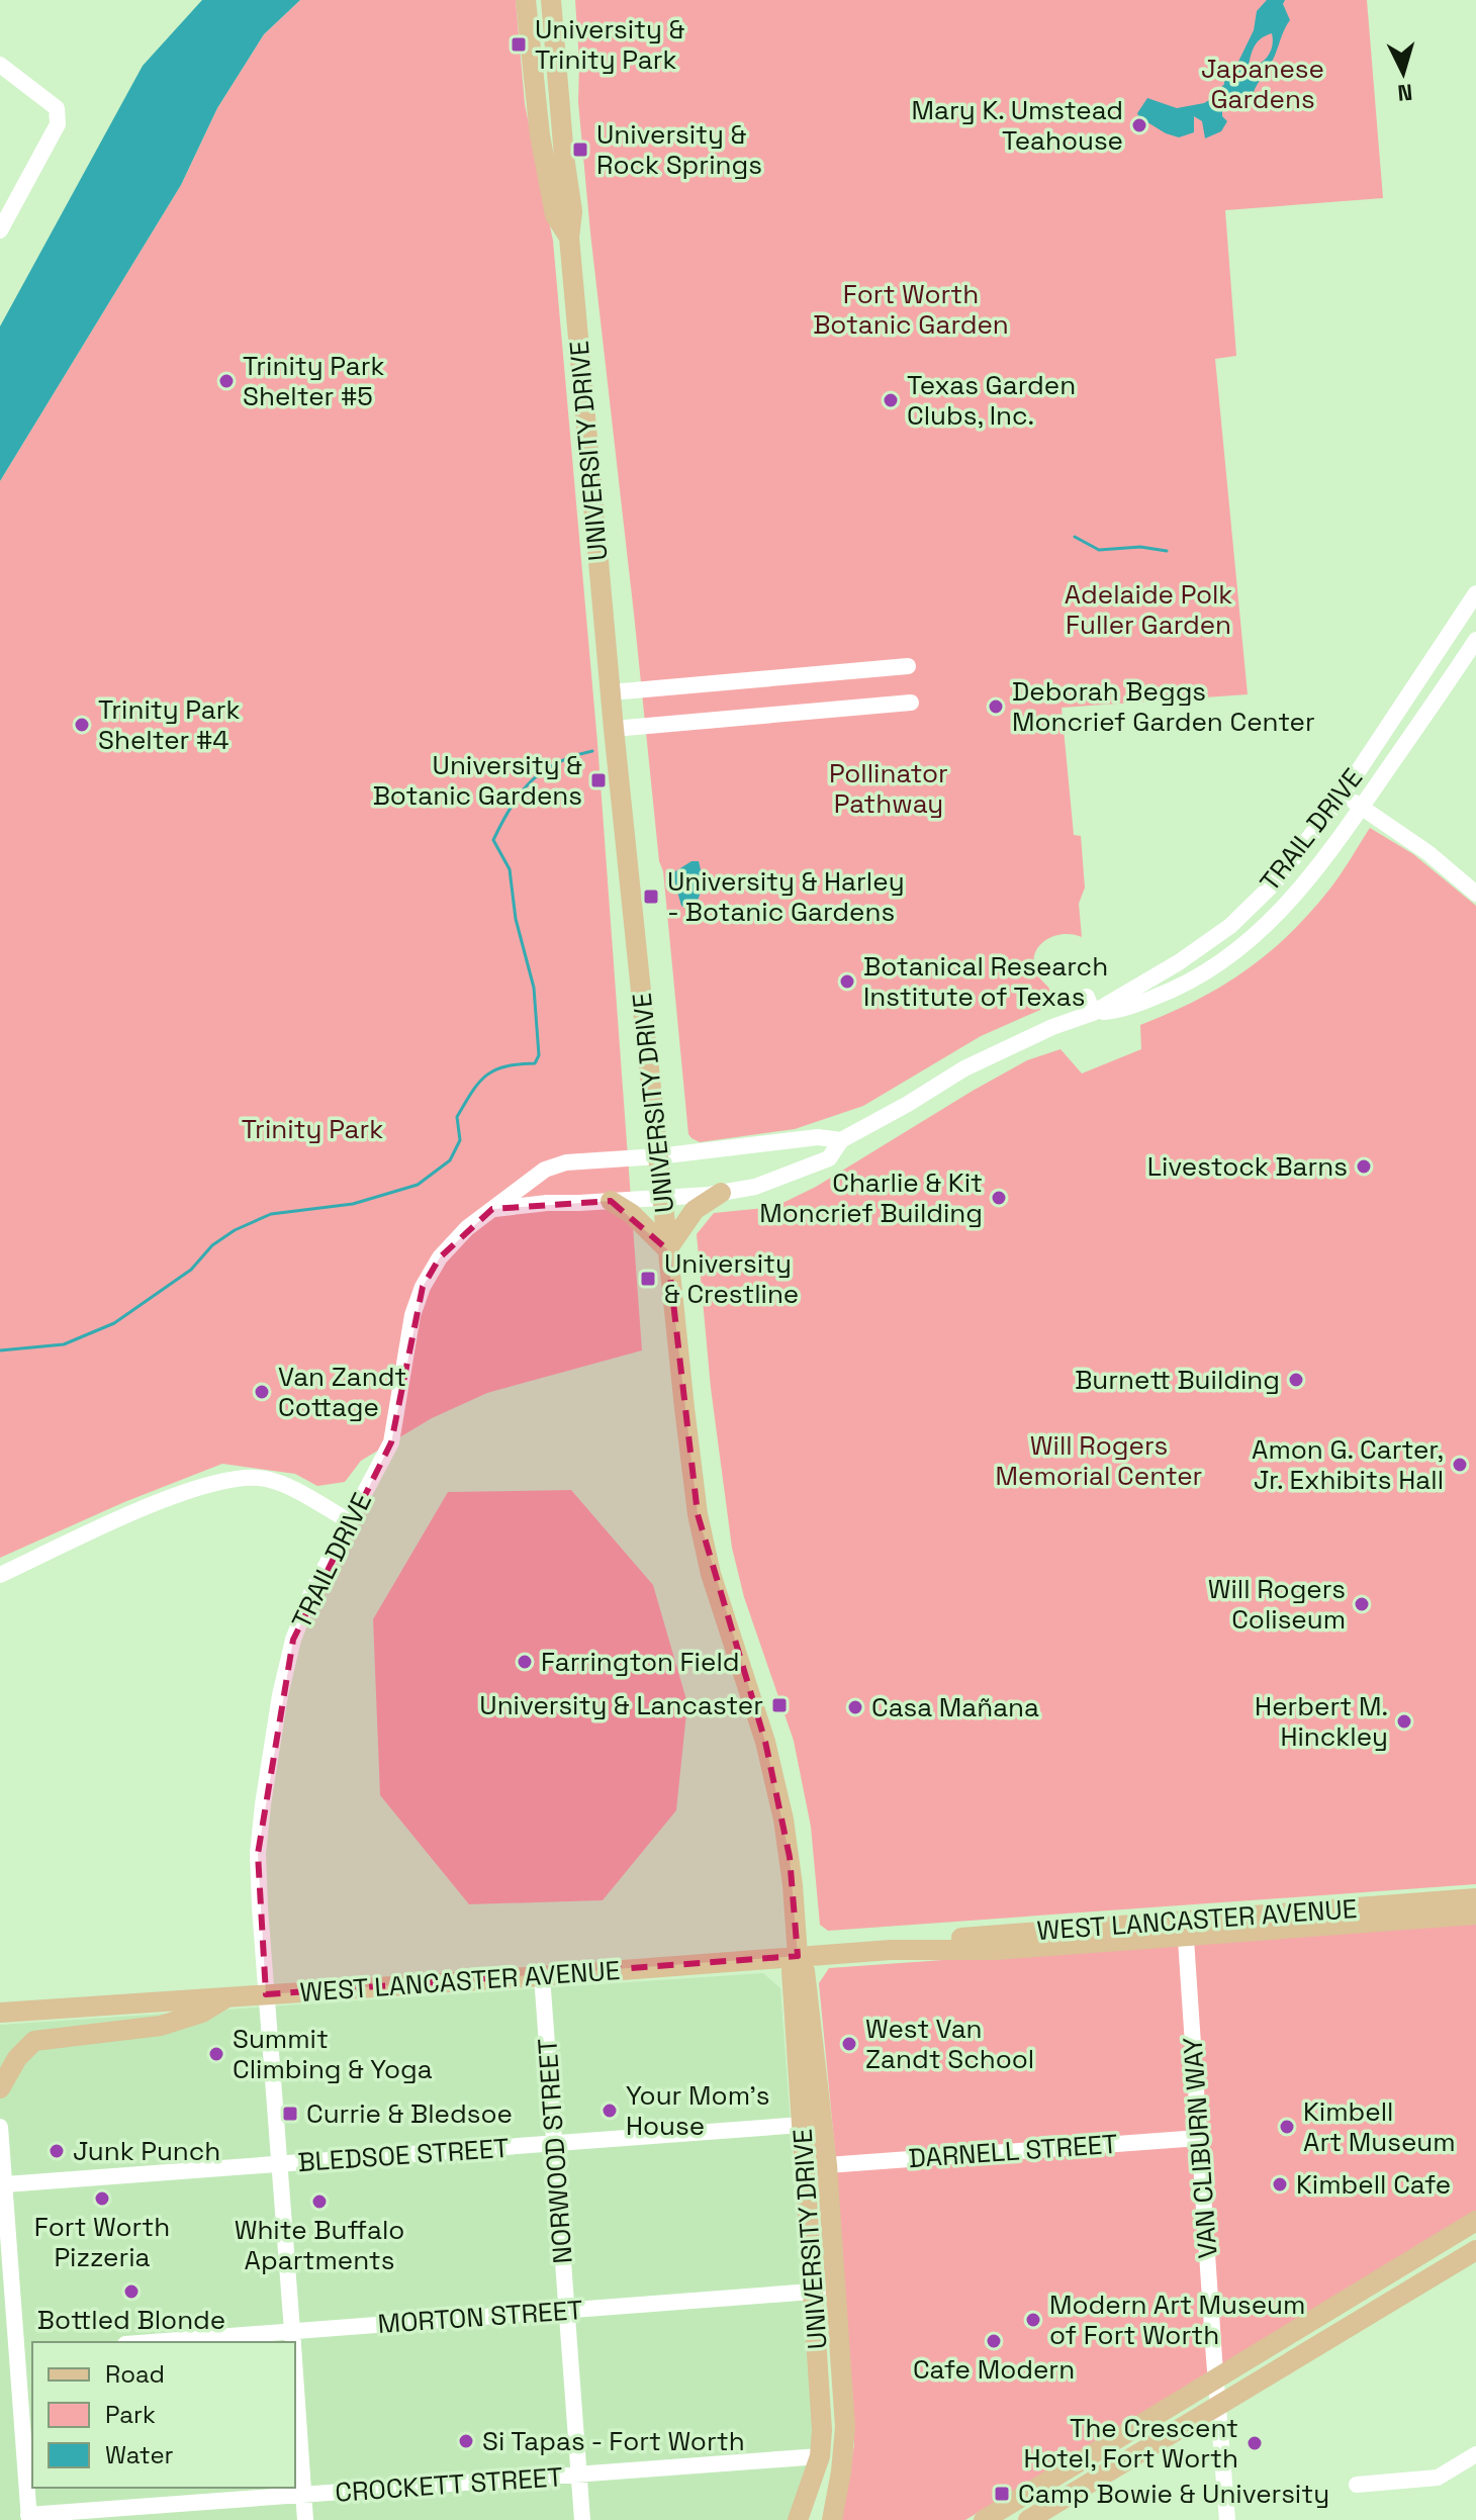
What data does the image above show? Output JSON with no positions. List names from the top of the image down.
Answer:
{
  "streets": {
    "main road": ["UNIVERSITY DRIVE", "WEST LANCASTER AVENUE"],
    "street": [
      "TRAIL DRIVE",
      "VAN CLIBURN WAY",
      "NORWOOD STREET",
      "DARNELL STREET",
      "BLEDSOE STREET",
      "MORTON STREET",
      "CROCKETT STREET"
    ]
  },
  "crossings": [
    ["UNIVERSITY DRIVE", "TRAIL DRIVE"],
    ["UNIVERSITY DRIVE", "WEST LANCASTER AVENUE"],
    ["UNIVERSITY DRIVE", "DARNELL STREET"],
    ["UNIVERSITY DRIVE", "BLEDSOE STREET"],
    ["UNIVERSITY DRIVE", "MORTON STREET"],
    ["UNIVERSITY DRIVE", "CROCKETT STREET"],
    ["TRAIL DRIVE", "WEST LANCASTER AVENUE"],
    ["TRAIL DRIVE", "BLEDSOE STREET"],
    ["TRAIL DRIVE", "MORTON STREET"],
    ["TRAIL DRIVE", "CROCKETT STREET"],
    ["WEST LANCASTER AVENUE", "VAN CLIBURN WAY"],
    ["WEST LANCASTER AVENUE", "NORWOOD STREET"],
    ["VAN CLIBURN WAY", "DARNELL STREET"],
    ["NORWOOD STREET", "BLEDSOE STREET"],
    ["NORWOOD STREET", "MORTON STREET"],
    ["NORWOOD STREET", "CROCKETT STREET"]
  ],
  "parks": [
    "Japanese Gardens",
    "Fort Worth Botanic Garden",
    "Adelaide Polk Fuller Garden",
    "Pollinator Pathway",
    "Trinity Park",
    "Will Rogers Memorial Center"
  ],
  "places": {
    "transit": [
      "University & Trinity Park",
      "University & Rock Springs",
      "University & Botanic Gardens",
      "University & Harley - Botanic Gardens",
      "University & Crestline",
      "University & Lancaster",
      "Currie & Bledsoe",
      "Camp Bowie & University"
    ],
    "other": [
      "Mary K. Umstead Teahouse",
      "Trinity Park Shelter #5",
      "Texas Garden Clubs, Inc.",
      "Deborah Beggs Moncrief Garden Center",
      "Trinity Park Shelter #4",
      "Botanical Research Institute of Texas",
      "Livestock Barns",
      "Charlie & Kit Moncrief Building",
      "Burnett Building",
      "Van Zandt Cottage",
      "Amon G. Carter, Jr. Exhibits Hall",
      "Will Rogers Coliseum",
      "Farrington Field",
      "Casa Mañana",
      "Herbert M. Hinckley",
      "West Van Zandt School",
      "Summit Climbing & Yoga",
      "Your Mom's House",
      "Kimbell Art Museum",
      "Junk Punch",
      "Kimbell Cafe",
      "Fort Worth Pizzeria",
      "White Buffalo Apartments",
      "Bottled Blonde",
      "Modern Art Museum of Fort Worth",
      "Cafe Modern",
      "Si Tapas - Fort Worth",
      "The Crescent Hotel, Fort Worth"
    ]
  },
  "legend": ["Road", "Park", "Water"],
  "north": "bottom"
}
